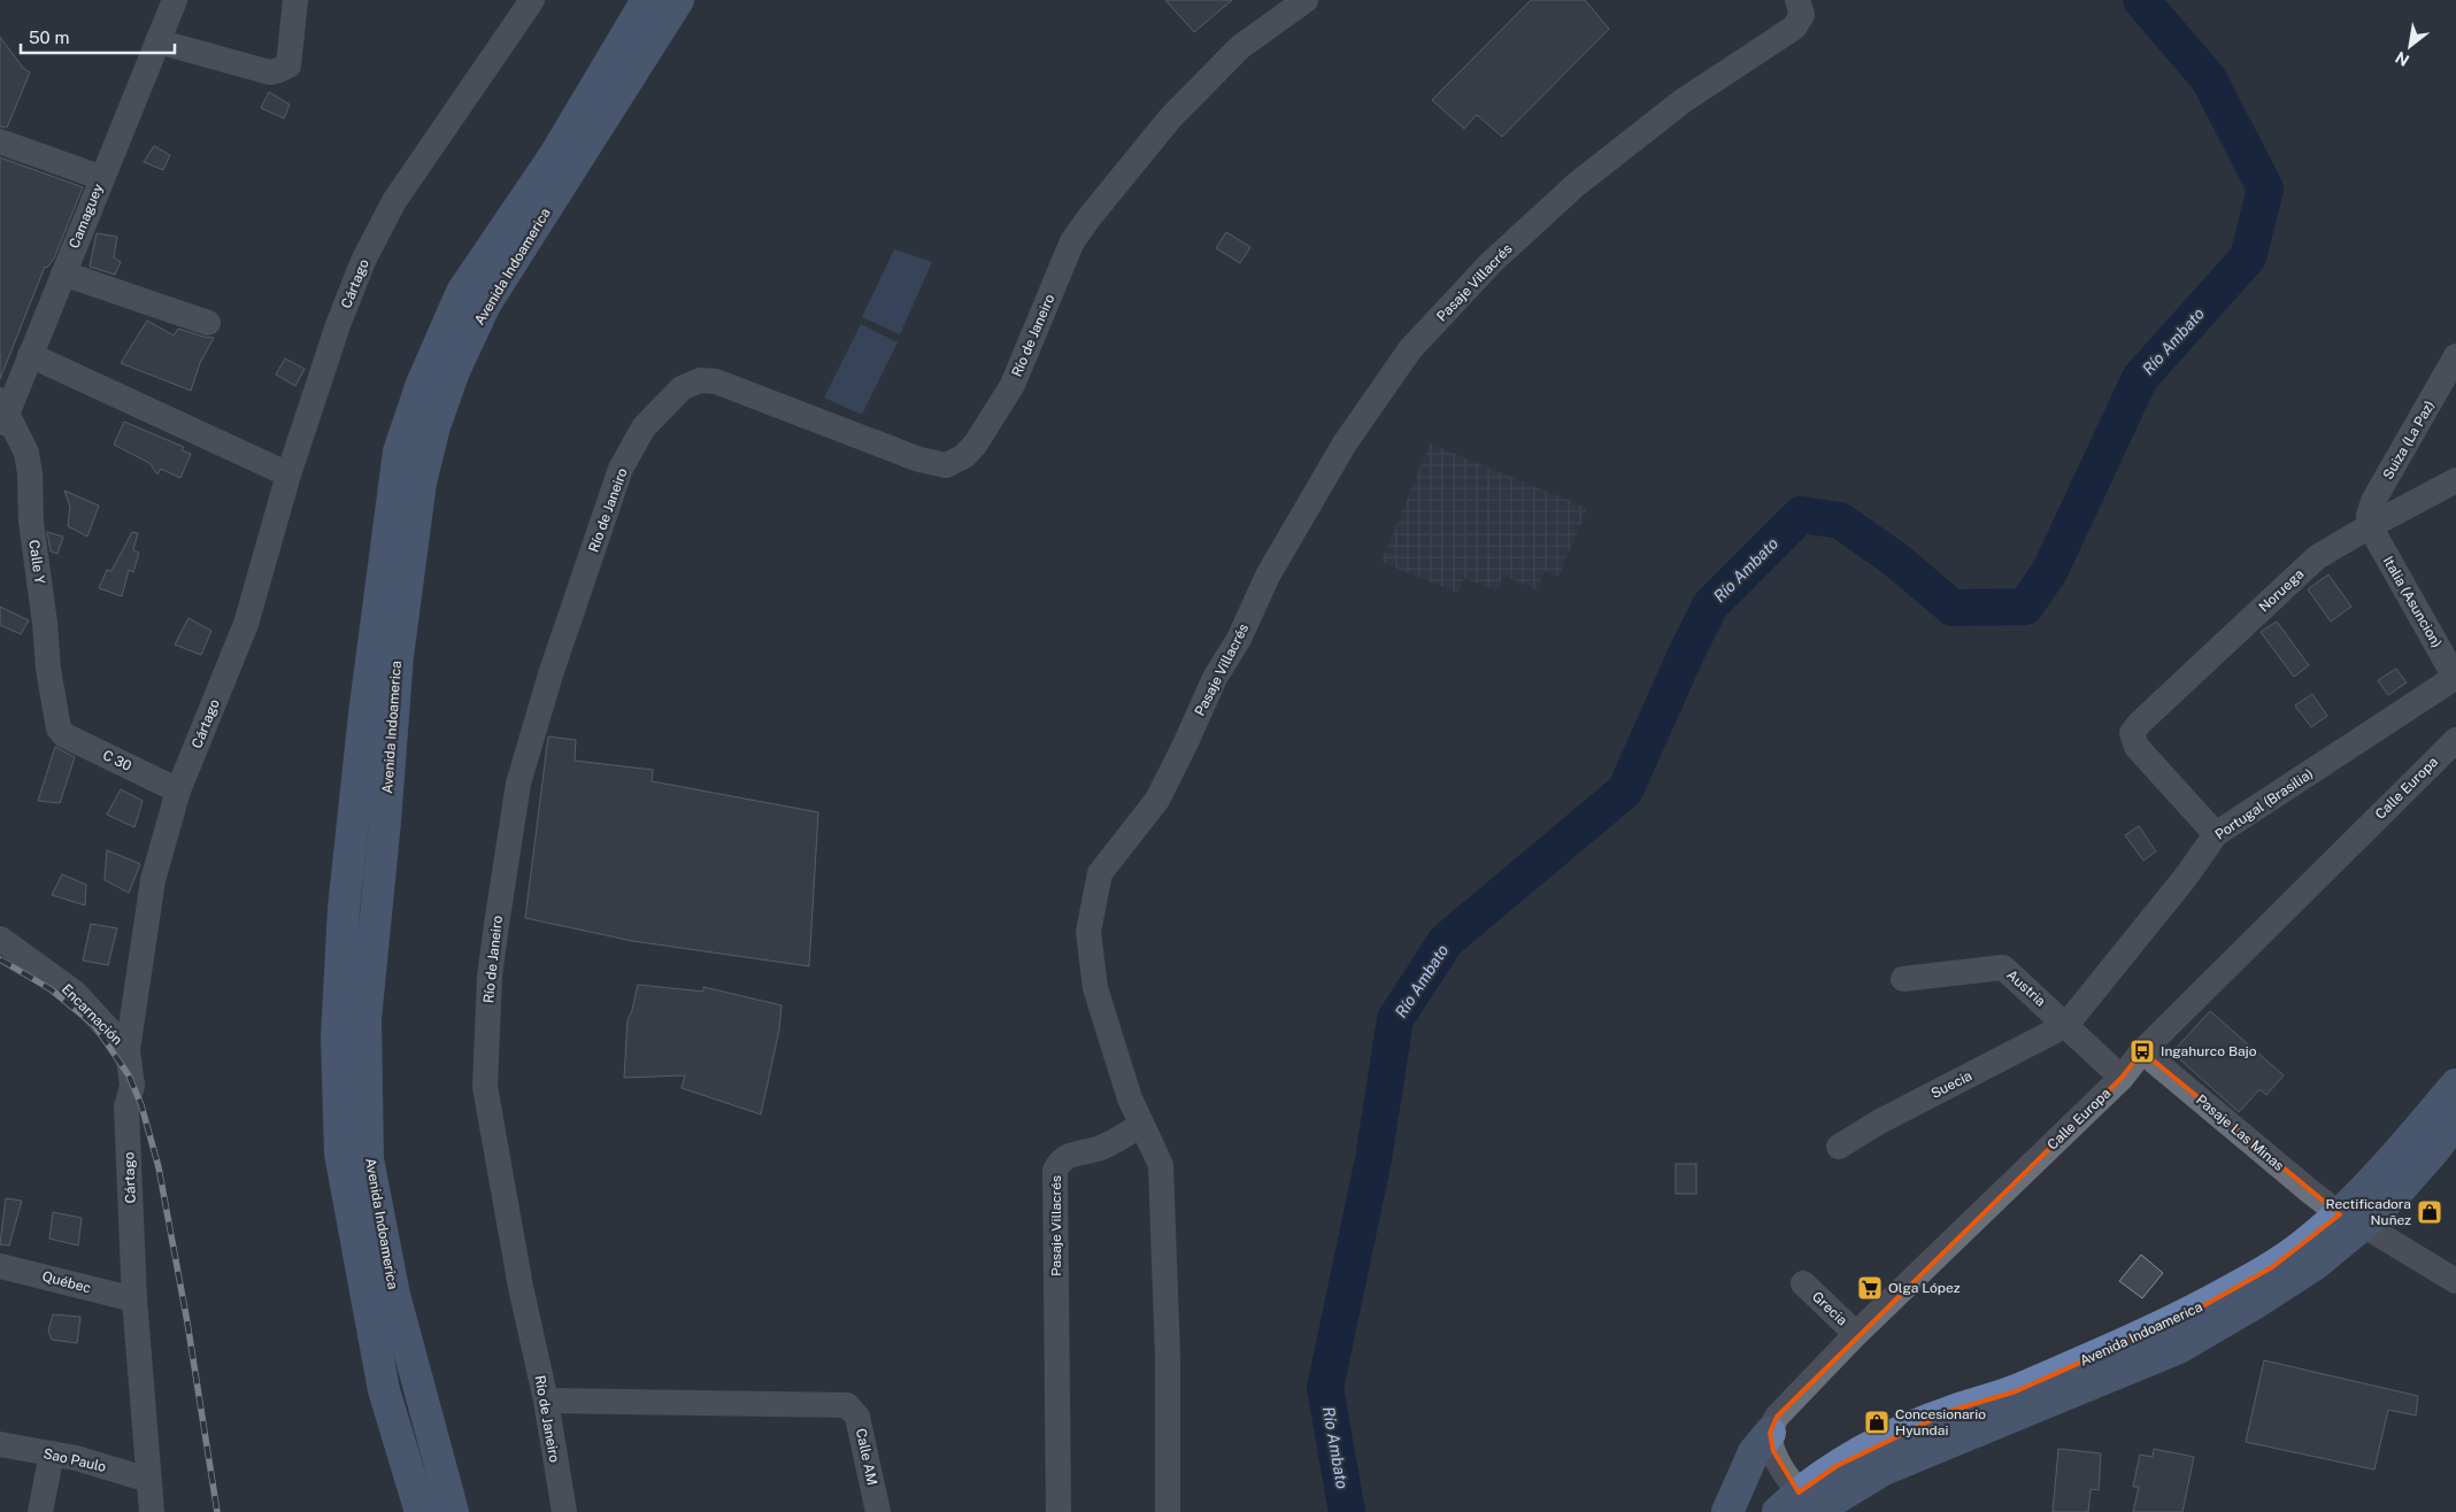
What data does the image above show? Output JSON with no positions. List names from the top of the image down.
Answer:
{
  "streets": {
    "main road": ["Avenida Indoamerica"],
    "street": [
      "Camaguey",
      "Pasaje Villacrés",
      "Cártago",
      "Río de Janeiro",
      "Suiza (La Paz)",
      "Calle Y",
      "Noruega",
      "Italia (Asuncion)",
      "C 30",
      "Calle Europa",
      "Portugal (Brasilia)",
      "Austria",
      "Encarnación",
      "Suecia",
      "Pasaje Las Minas",
      "Québec",
      "Grecia",
      "Calle AM",
      "Sao Paulo"
    ]
  },
  "crossings": [
    ["Camaguey", "Calle Y"],
    ["Avenida Indoamerica", "Pasaje Las Minas"],
    ["Cártago", "C 30"],
    ["Cártago", "Encarnación"],
    ["Cártago", "Québec"],
    ["Cártago", "Sao Paulo"],
    ["Río de Janeiro", "Calle AM"],
    ["Suiza (La Paz)", "Noruega"],
    ["Suiza (La Paz)", "Italia (Asuncion)"],
    ["Calle Y", "C 30"],
    ["Noruega", "Italia (Asuncion)"],
    ["Noruega", "Portugal (Brasilia)"],
    ["Italia (Asuncion)", "Portugal (Brasilia)"],
    ["Calle Europa", "Austria"],
    ["Calle Europa", "Pasaje Las Minas"],
    ["Calle Europa", "Grecia"],
    ["Portugal (Brasilia)", "Austria"],
    ["Portugal (Brasilia)", "Suecia"],
    ["Austria", "Suecia"]
  ],
  "water": ["Río Ambato"],
  "places": {
    "bus stop": ["Ingahurco Bajo"],
    "shop": ["Rectificadora Nuñez", "Concesionario Hyundai"],
    "supermarket": ["Olga López"]
  },
  "scale_bar": "50 m",
  "north": "bottom left"
}
